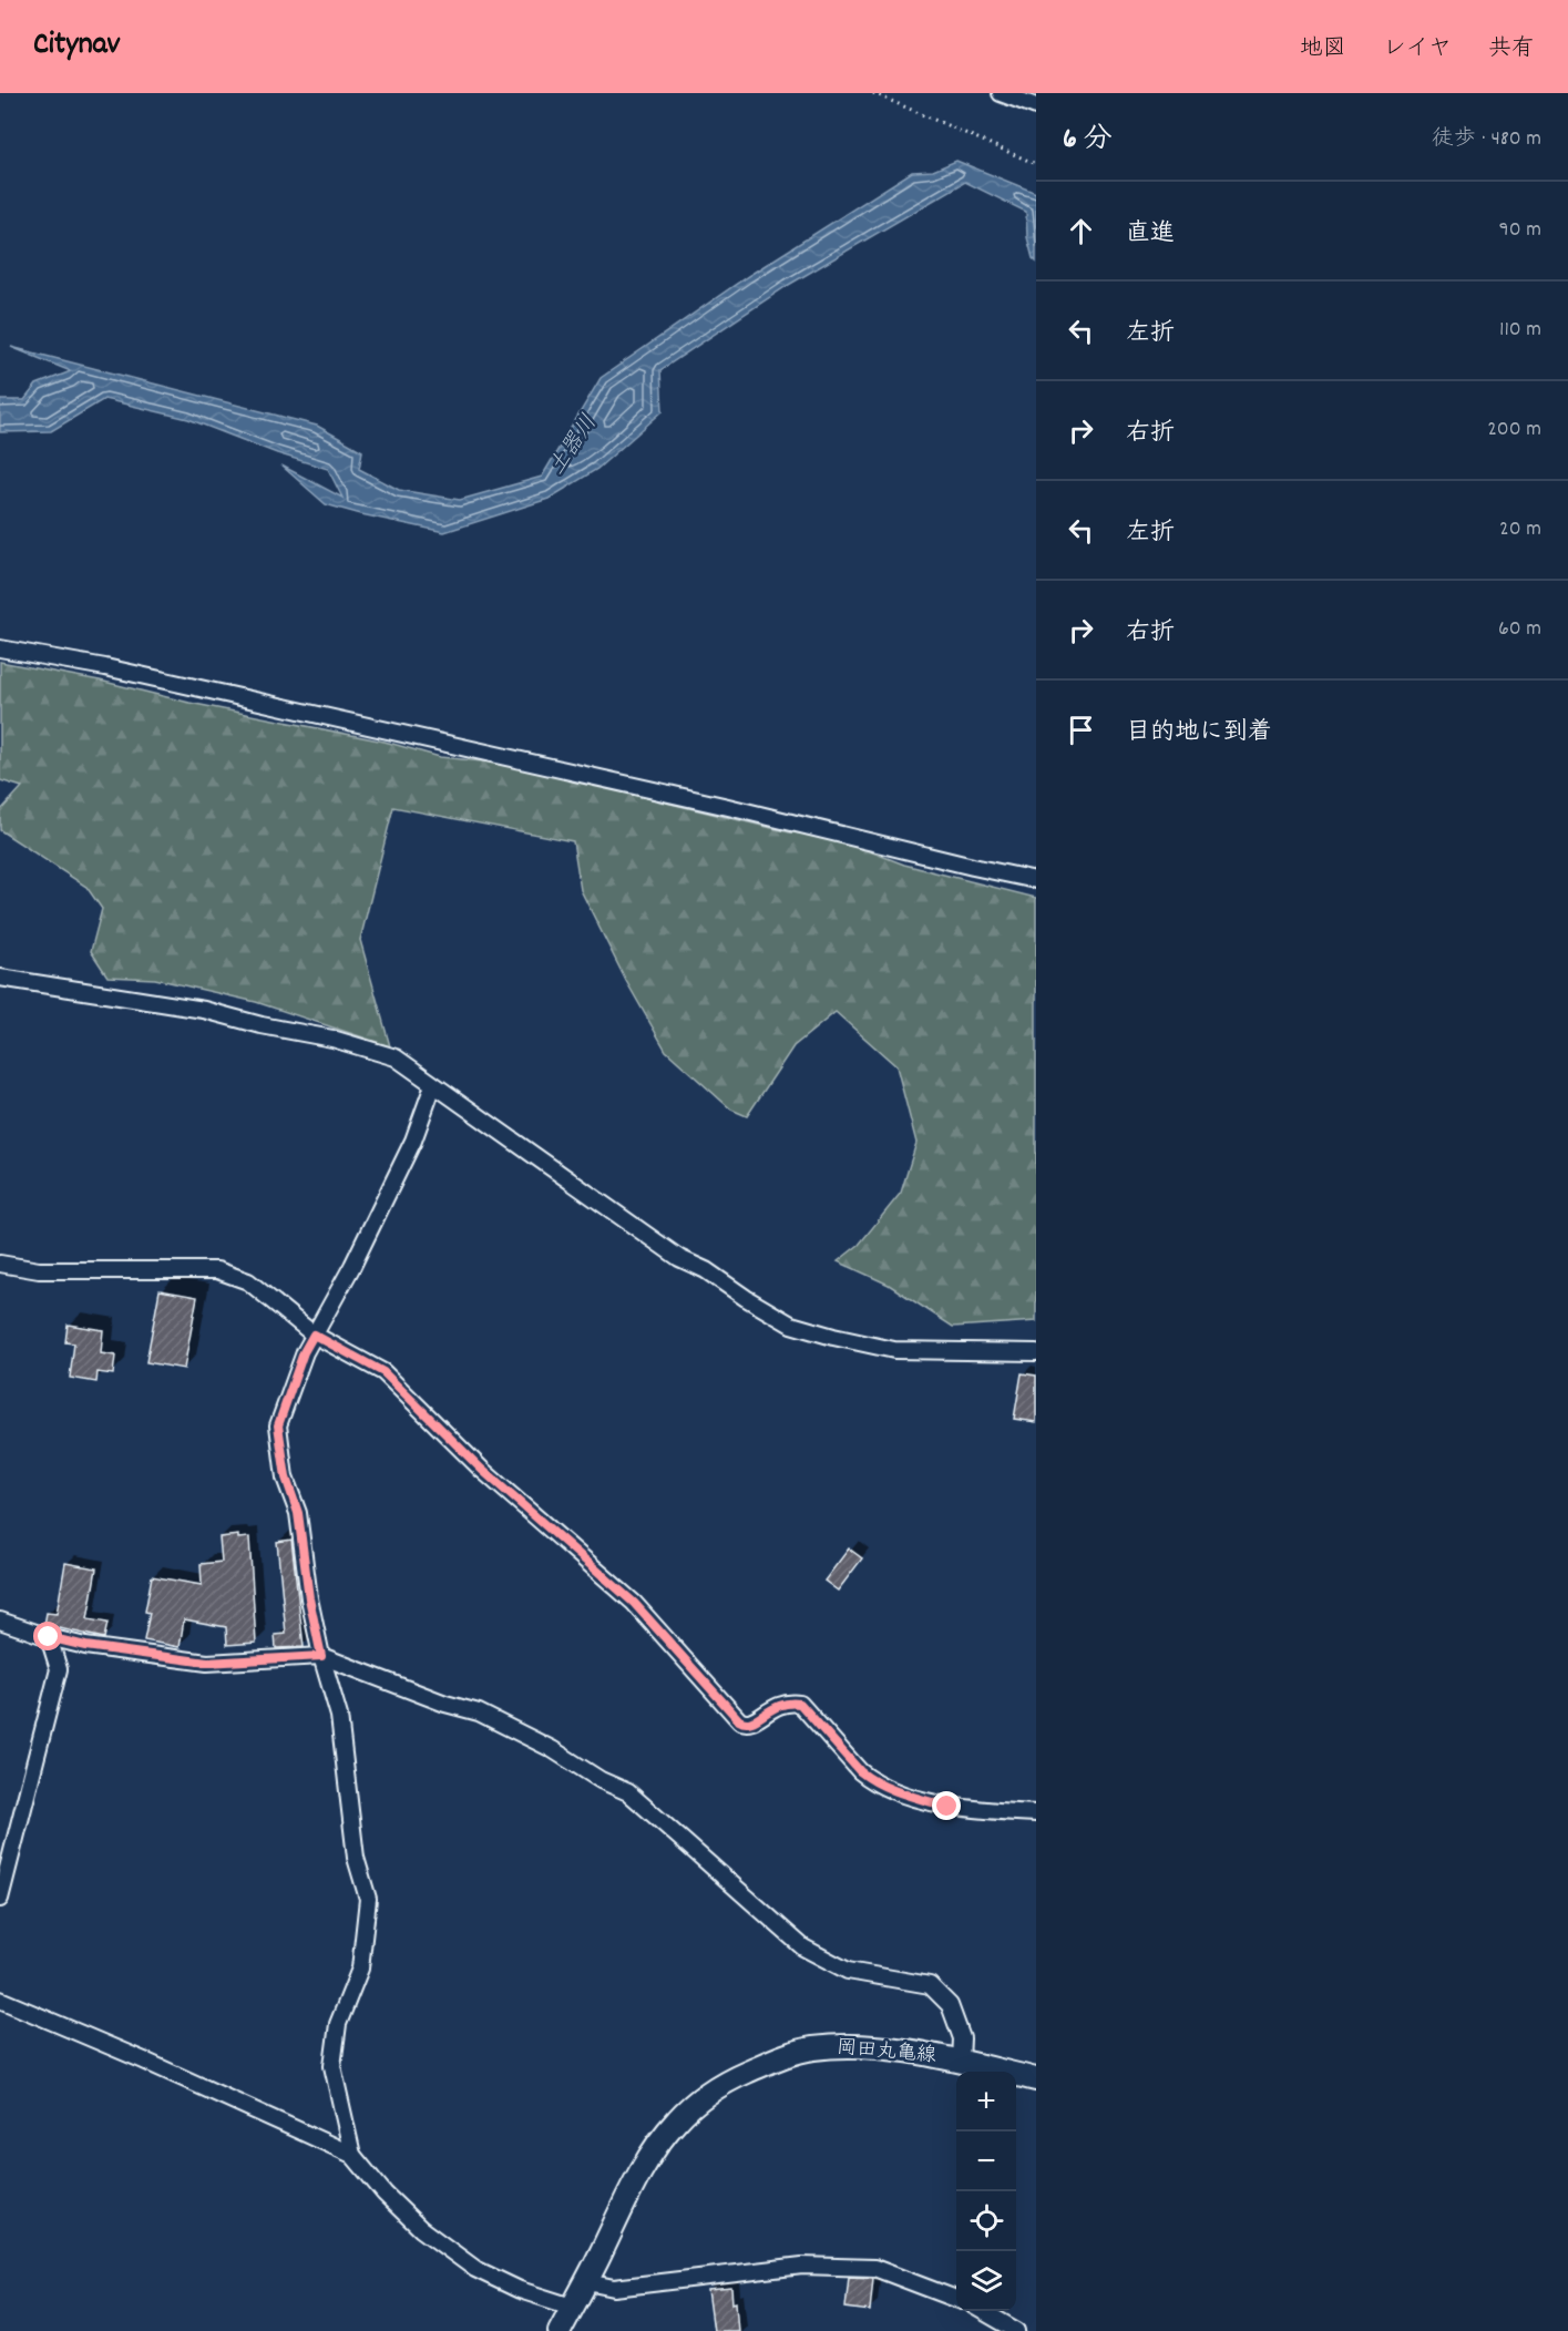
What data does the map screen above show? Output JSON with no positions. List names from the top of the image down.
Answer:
{
  "streets": {
    "main road": ["岡田丸亀線"]
  },
  "water": ["土器川"],
  "page": {
    "header": "Citynav",
    "nav": ["地図", "レイヤ", "共有"],
    "heading": ["6 分", "徒歩 · 480 m"],
    "list": [
      ["直進", "90 m"],
      ["左折", "110 m"],
      ["右折", "200 m"],
      ["左折", "20 m"],
      ["右折", "60 m"],
      "目的地に到着"
    ],
    "map_buttons": ["+", "−"]
  }
}
